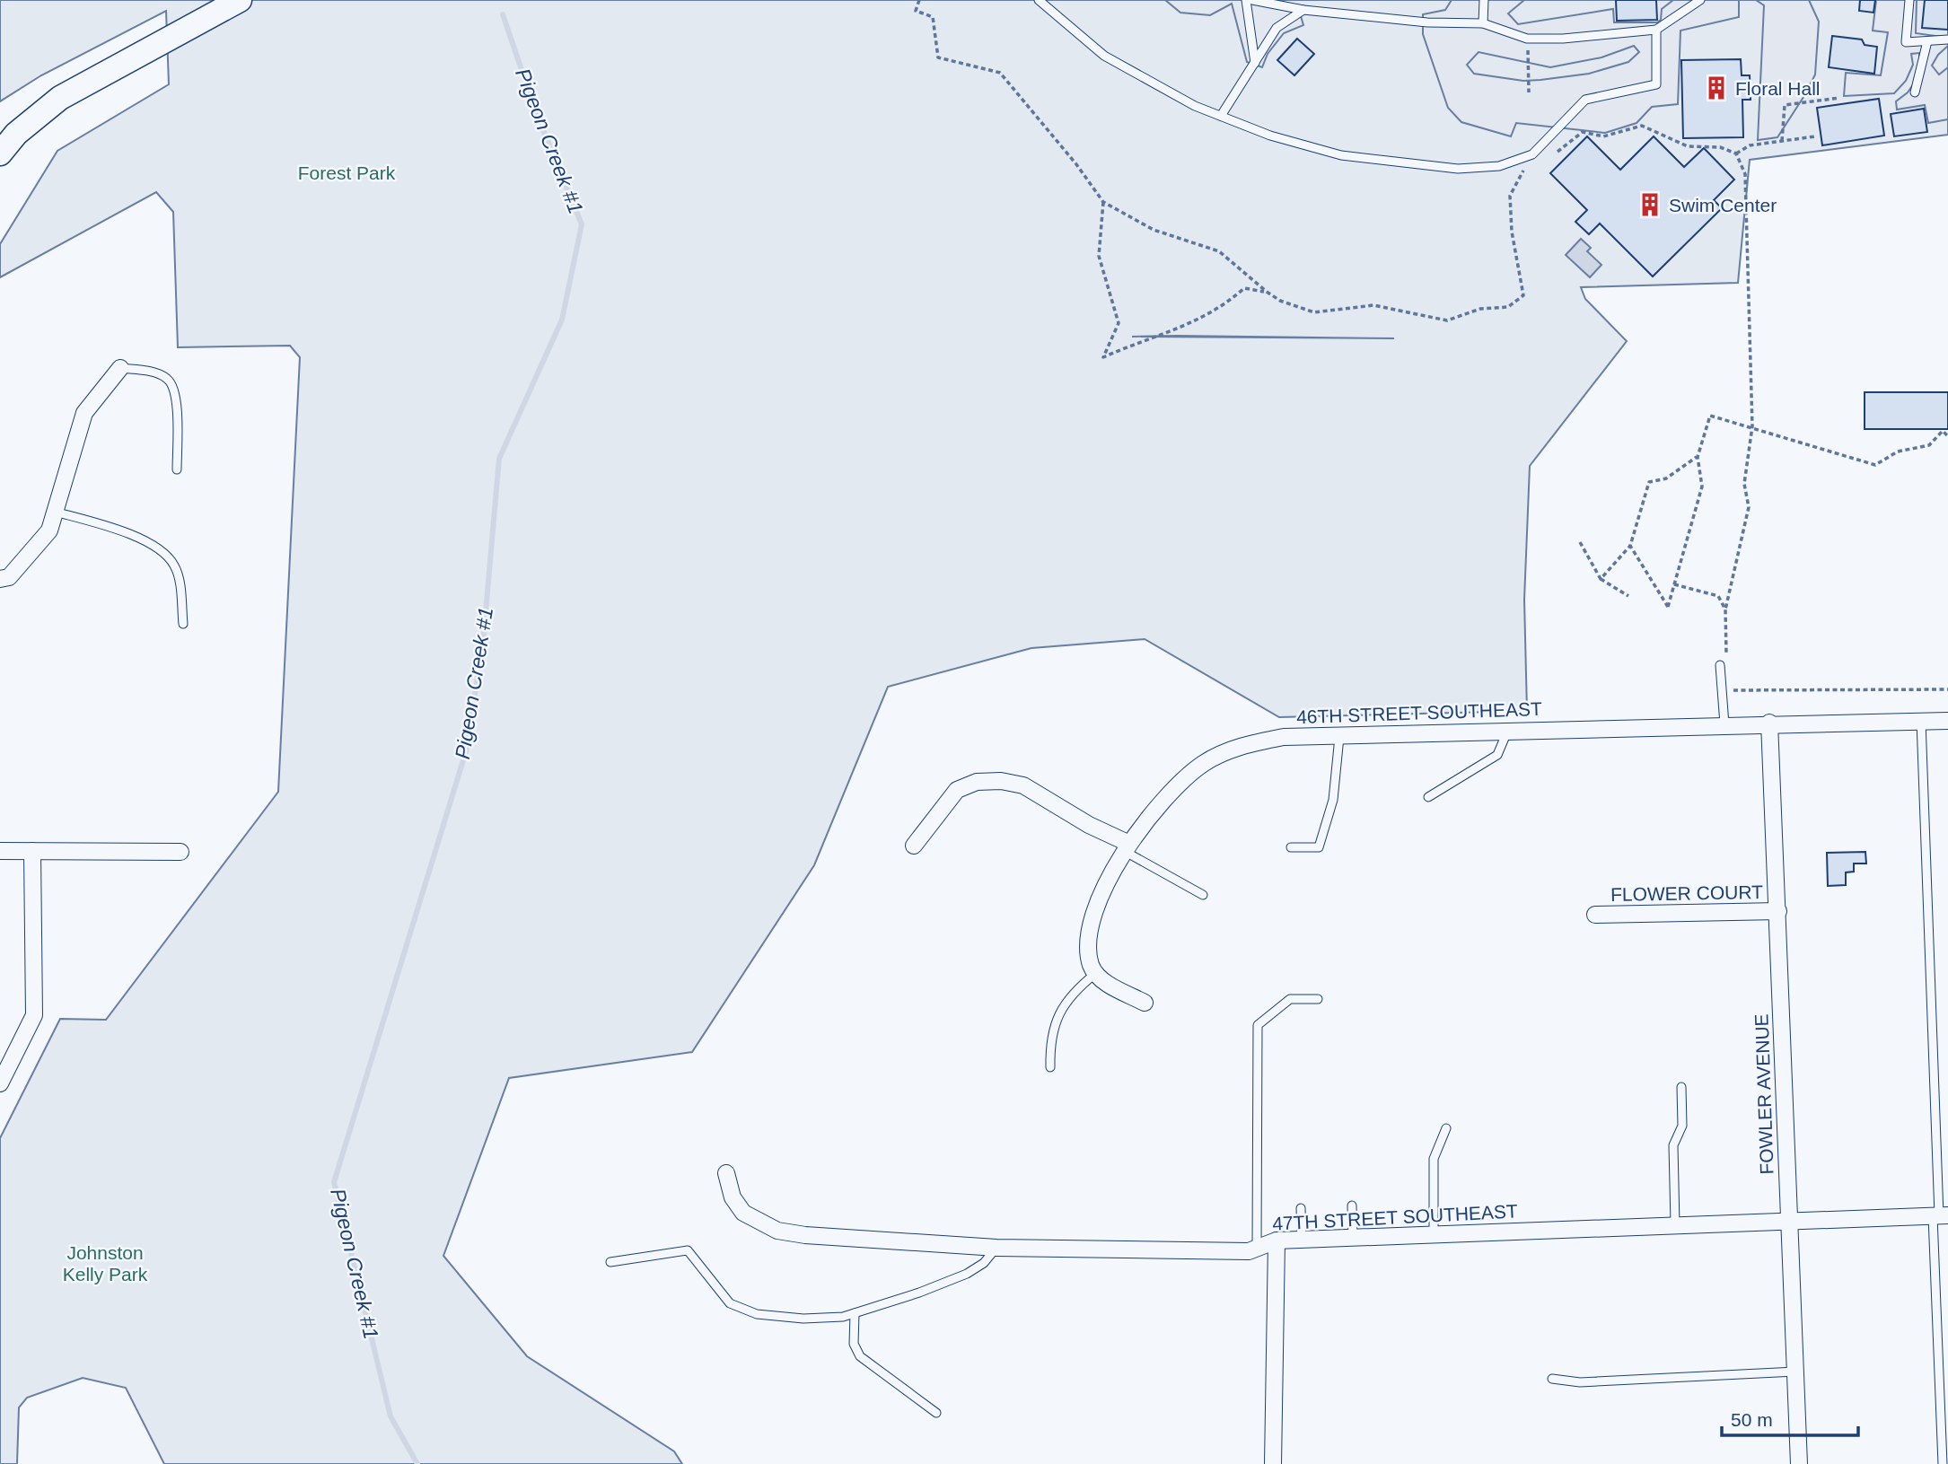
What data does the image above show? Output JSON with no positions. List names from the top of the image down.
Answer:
{
  "streets": {
    "street": [
      "46TH STREET SOUTHEAST",
      "FLOWER COURT",
      "FOWLER AVENUE",
      "47TH STREET SOUTHEAST"
    ]
  },
  "crossings": [
    ["46TH STREET SOUTHEAST", "FOWLER AVENUE"],
    ["FLOWER COURT", "FOWLER AVENUE"],
    ["FOWLER AVENUE", "47TH STREET SOUTHEAST"]
  ],
  "water": ["Pigeon Creek #1"],
  "parks": ["Forest Park", "Johnston Kelly Park"],
  "places": {
    "building": ["Floral Hall", "Swim Center"]
  },
  "scale_bar": "50 m"
}
